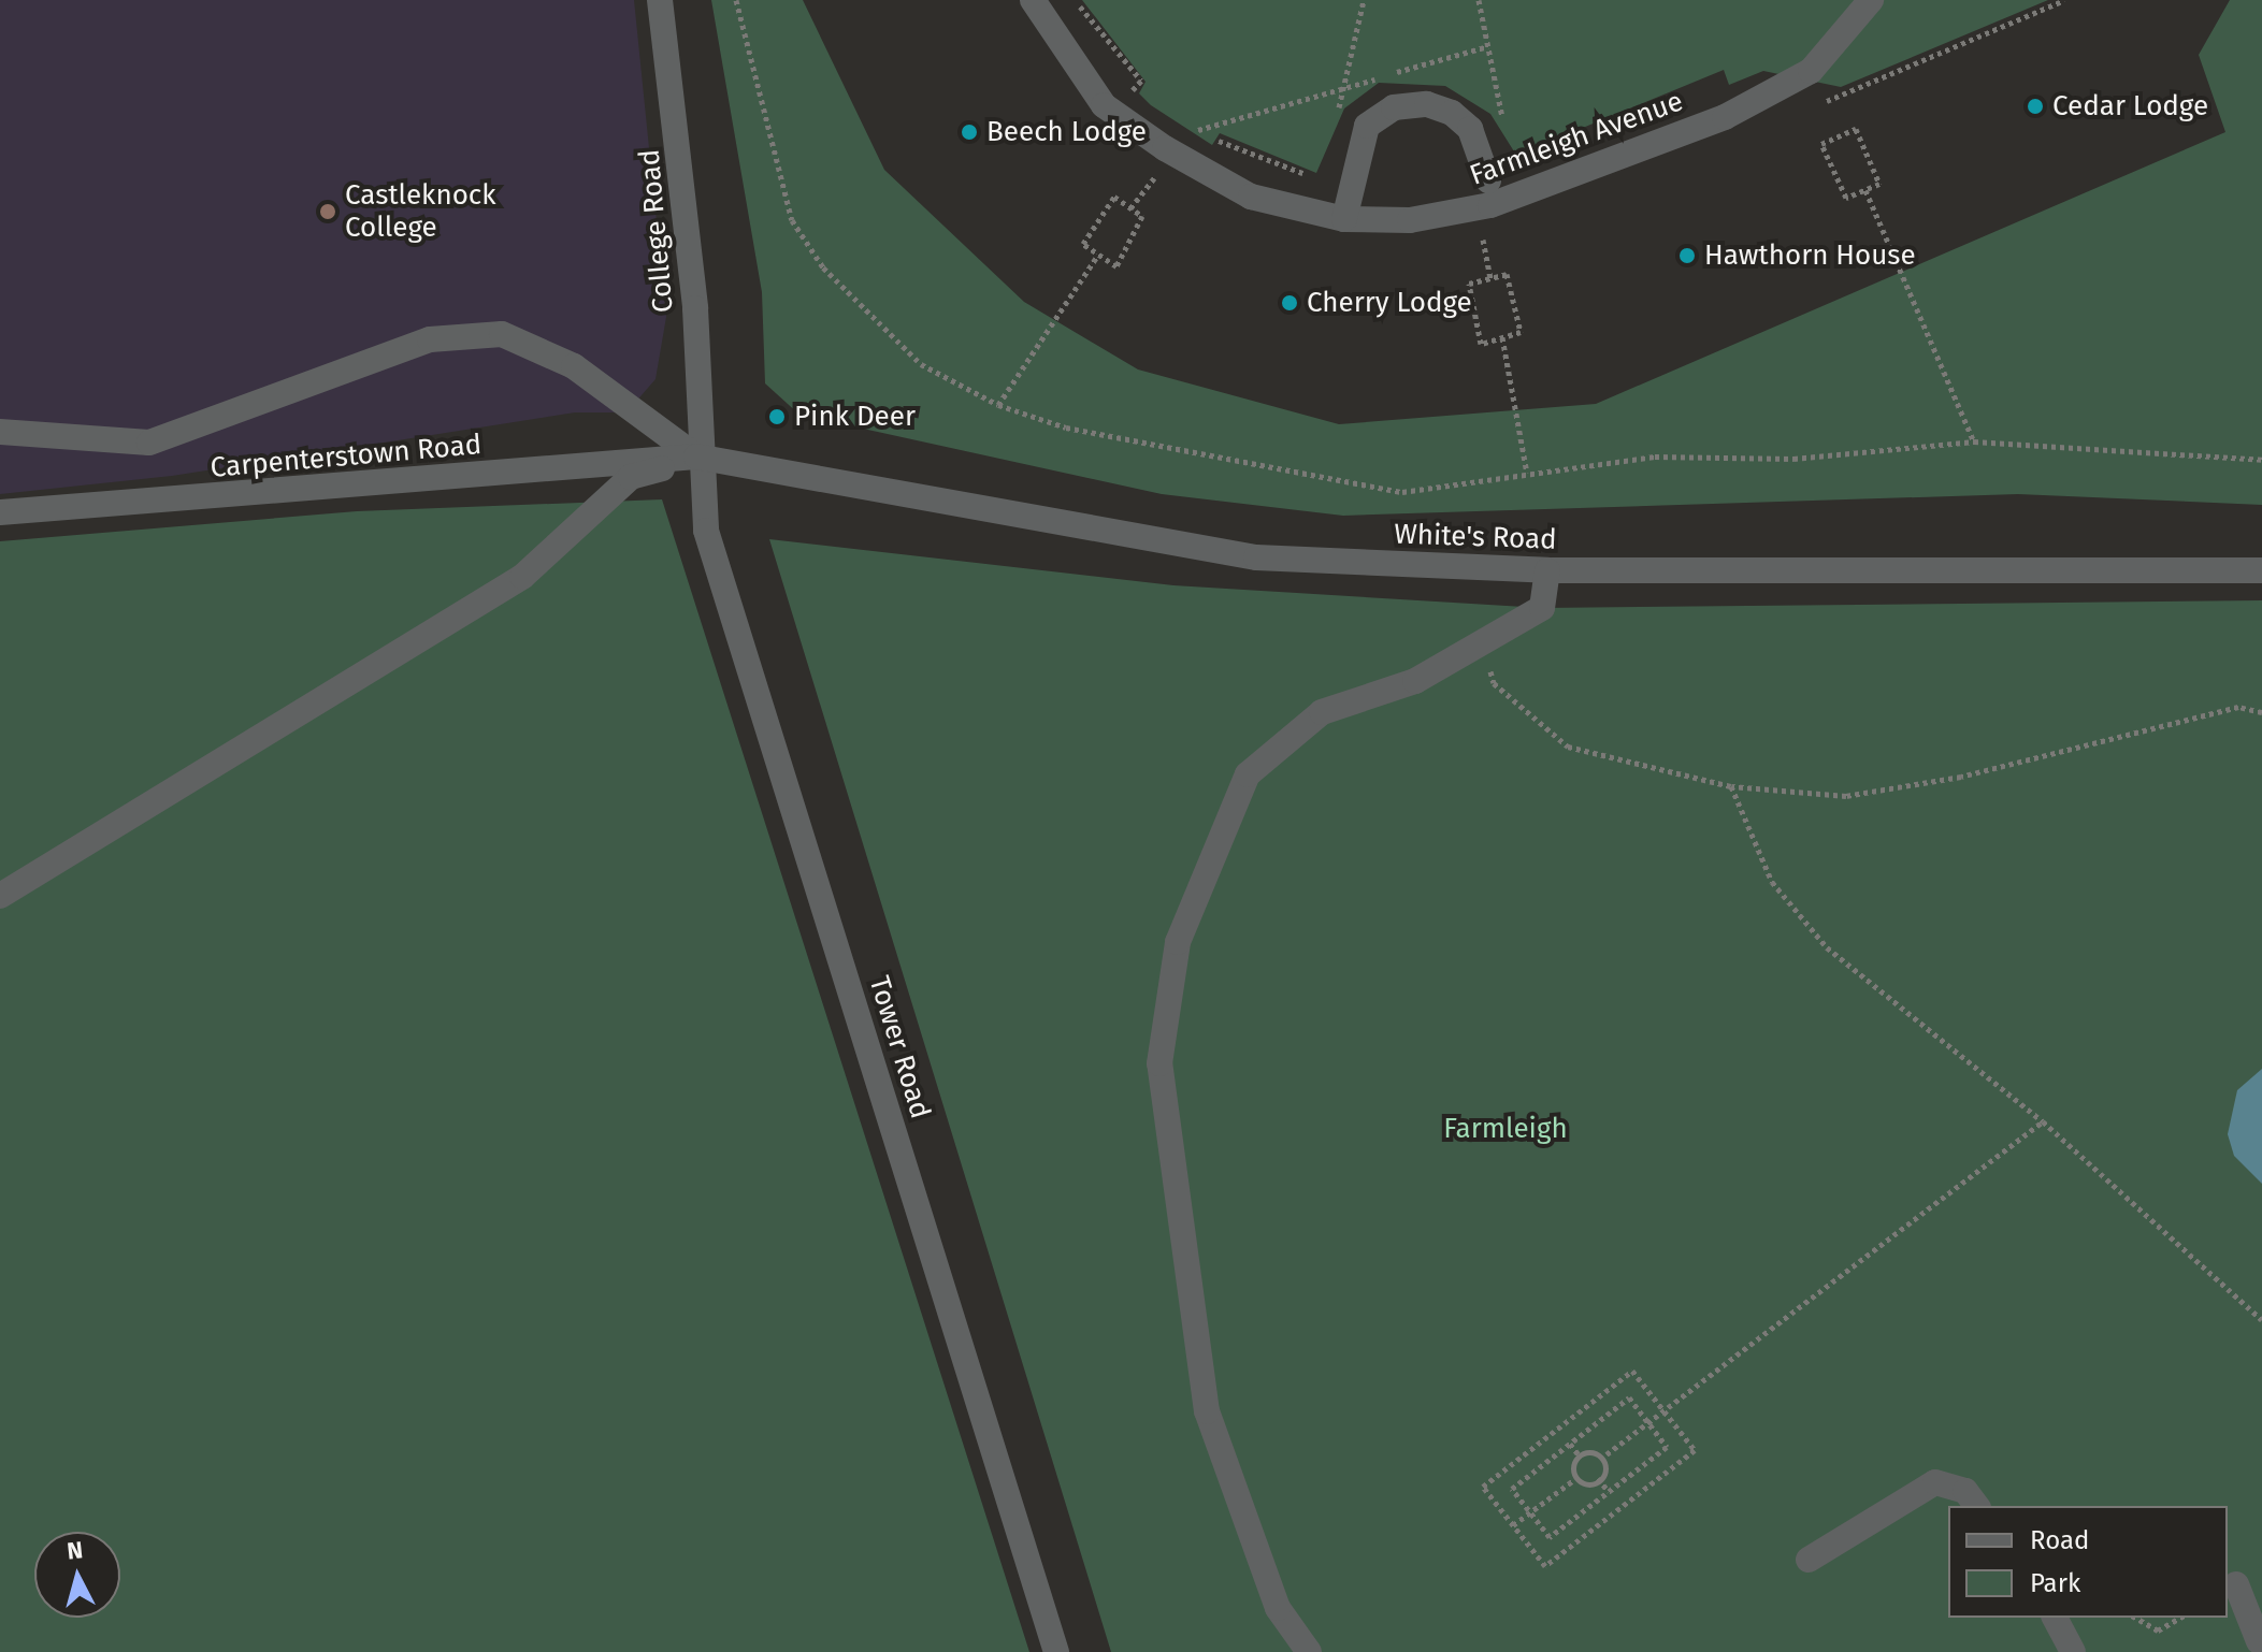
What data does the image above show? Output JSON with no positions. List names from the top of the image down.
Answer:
{
  "streets": {
    "street": [
      "Farmleigh Avenue",
      "College Road",
      "Carpenterstown Road",
      "White's Road",
      "Tower Road"
    ]
  },
  "crossings": [
    ["College Road", "Carpenterstown Road"],
    ["College Road", "White's Road"],
    ["College Road", "Tower Road"],
    ["Carpenterstown Road", "White's Road"],
    ["Carpenterstown Road", "Tower Road"],
    ["White's Road", "Tower Road"]
  ],
  "parks": ["Farmleigh"],
  "places": [
    "Cedar Lodge",
    "Beech Lodge",
    "Castleknock College",
    "Hawthorn House",
    "Cherry Lodge",
    "Pink Deer"
  ],
  "legend": ["Road", "Park"],
  "north": "top"
}
